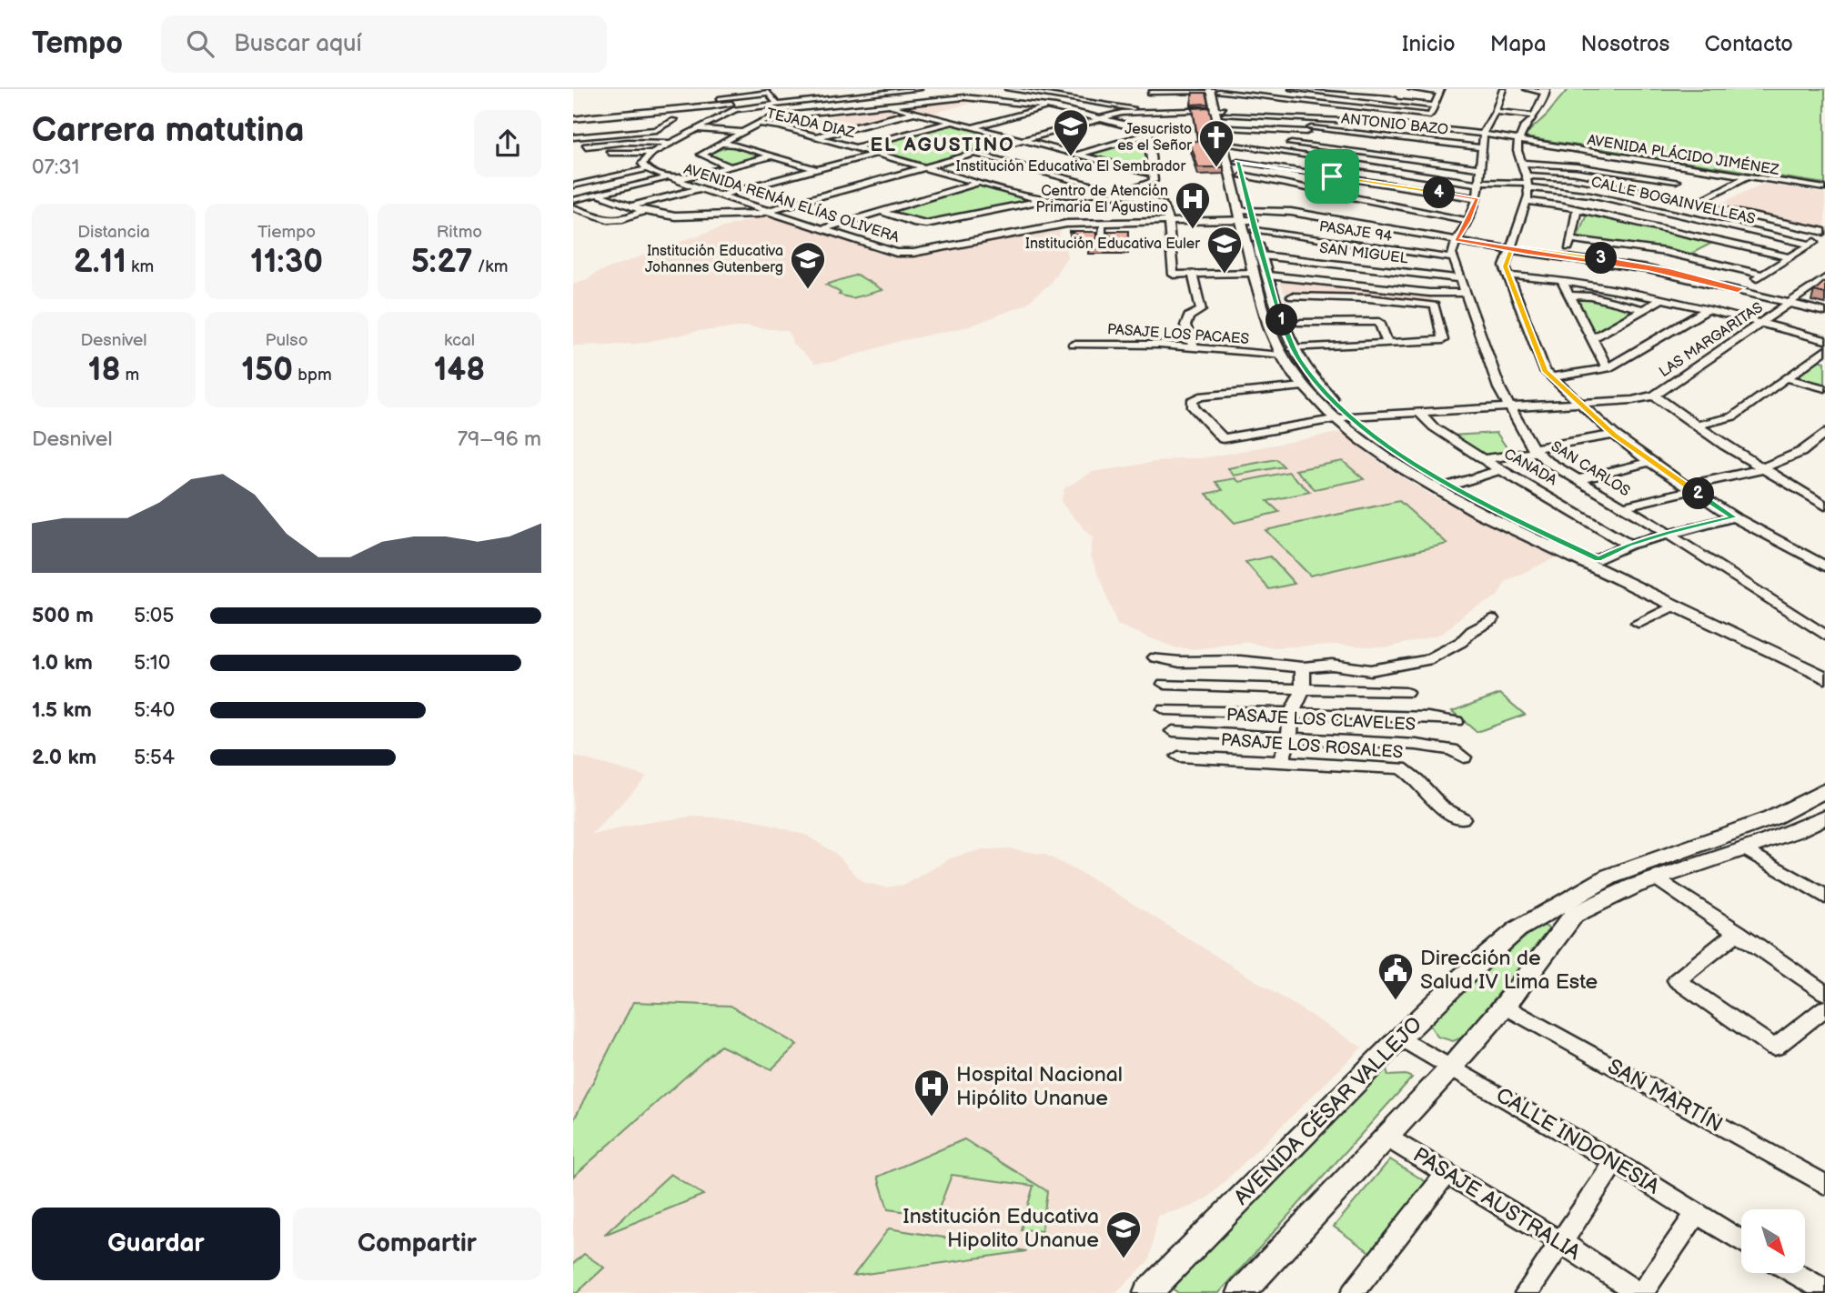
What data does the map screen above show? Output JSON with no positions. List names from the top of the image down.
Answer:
{
  "streets": {
    "main road": ["AVENIDA CÉSAR VALLEJO"],
    "street": [
      "TEJADA DIAZ",
      "ANTONIO BAZO",
      "AVENIDA PLÁCIDO JIMÉNEZ",
      "CALLE BOGAINVELLEAS",
      "AVENIDA RENÁN ELÍAS OLIVERA",
      "PASAJE 94",
      "SAN MIGUEL",
      "PASAJE LOS PACAES",
      "LAS MARGARITAS",
      "CANADA",
      "SAN CARLOS",
      "PASAJE LOS CLAVELES",
      "PASAJE LOS ROSALES",
      "SAN MARTÍN",
      "CALLE INDONESIA",
      "PASAJE AUSTRALIA"
    ]
  },
  "crossings": [
    ["ANTONIO BAZO", "AVENIDA PLÁCIDO JIMÉNEZ"],
    ["AVENIDA RENÁN ELÍAS OLIVERA", "PASAJE 94"],
    ["AVENIDA RENÁN ELÍAS OLIVERA", "SAN MIGUEL"],
    ["PASAJE 94", "SAN MIGUEL"],
    ["PASAJE 94", "SAN CARLOS"],
    ["SAN MIGUEL", "SAN CARLOS"],
    ["LAS MARGARITAS", "CANADA"],
    ["LAS MARGARITAS", "SAN CARLOS"],
    ["AVENIDA CÉSAR VALLEJO", "CALLE INDONESIA"]
  ],
  "districts": ["EL AGUSTINO"],
  "places": {
    "school or university": [
      "Institución Educativa El Sembrador",
      "Institución Educativa Euler",
      "Institución Educativa Johannes Gutenberg",
      "Institución Educativa Hipolito Unanue"
    ],
    "church": ["Jesucristo es el Señor"],
    "hospital": ["Centro de Atención Primaria El Agustino", "Hospital Nacional Hipólito Unanue"],
    "public building": ["Dirección de Salud IV Lima Este"]
  },
  "north": "bottom right",
  "page": {
    "header": "Tempo",
    "search": "Buscar aquí",
    "nav": [
      "Inicio",
      "Mapa",
      "Nosotros",
      "Contacto"
    ],
    "heading": ["Carrera matutina", "07:31"],
    "pins": [
      "4",
      "3",
      "1",
      "2"
    ],
    "stats": [
      ["Distancia", "2.11 km"],
      ["Tiempo", "11:30"],
      ["Ritmo", "5:27 /km"],
      ["Desnivel", "18 m"],
      ["Pulso", "150 bpm"],
      ["kcal", "148"]
    ],
    "chart": ["Desnivel", "79–96 m"],
    "list": [
      {
        "name": "500 m",
        "note": "5:05"
      },
      {
        "name": "1.0 km",
        "note": "5:10"
      },
      {
        "name": "1.5 km",
        "note": "5:40"
      },
      {
        "name": "2.0 km",
        "note": "5:54"
      }
    ],
    "buttons": ["Guardar", "Compartir"]
  }
}
